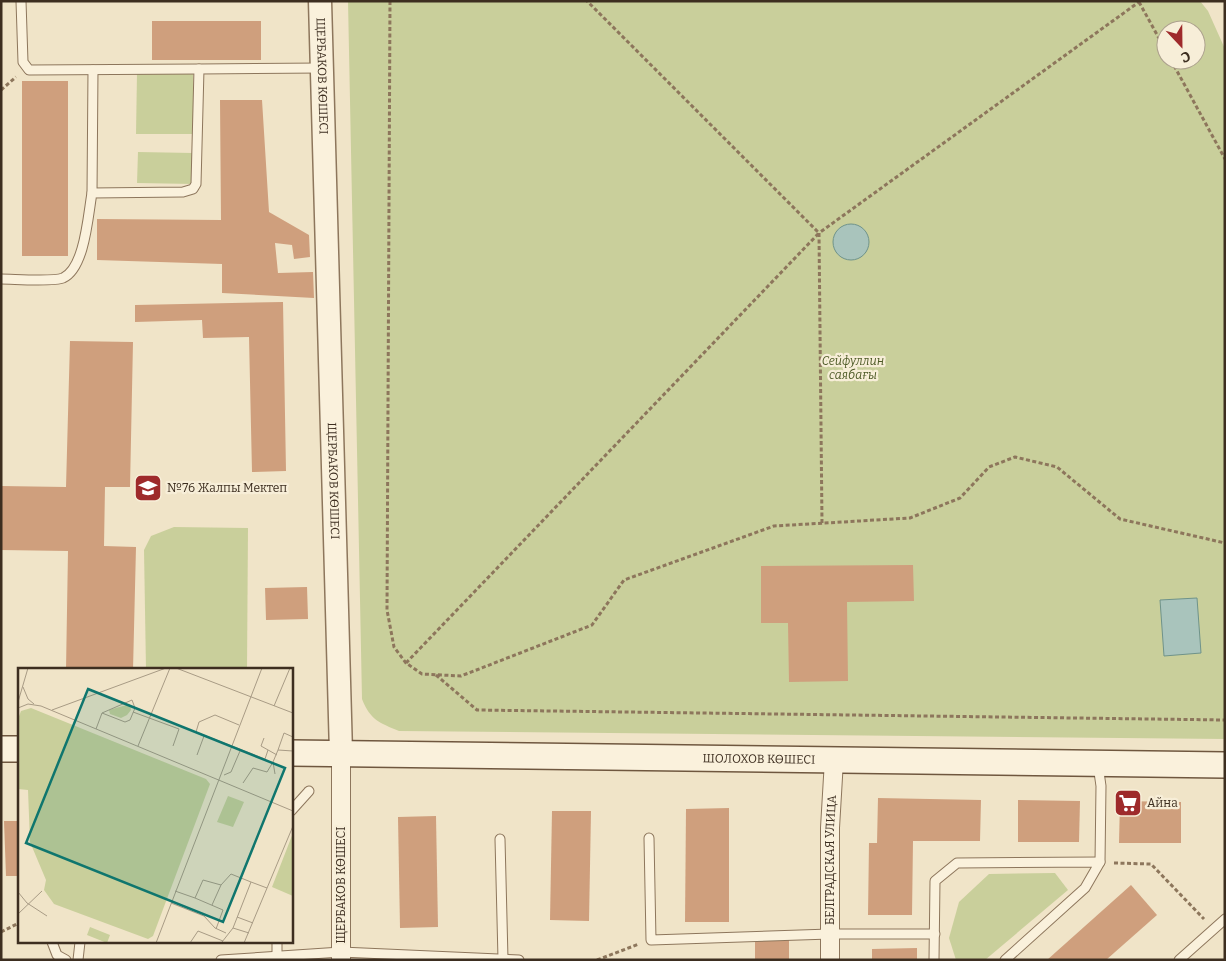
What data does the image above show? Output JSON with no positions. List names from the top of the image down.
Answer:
{
  "streets": {
    "main road": ["ШОЛОХОВ КӨШЕСІ"],
    "street": ["ЩЕРБАКОВ КӨШЕСІ", "БЕЛГРАДСКАЯ УЛИЦА"]
  },
  "crossings": [
    ["ЩЕРБАКОВ КӨШЕСІ", "ШОЛОХОВ КӨШЕСІ"],
    ["ШОЛОХОВ КӨШЕСІ", "БЕЛГРАДСКАЯ УЛИЦА"]
  ],
  "parks": ["Сейфуллин саябағы"],
  "places": {
    "school or university": ["№76 Жалпы Мектеп"],
    "supermarket": ["Айна"]
  },
  "north": "bottom"
}
